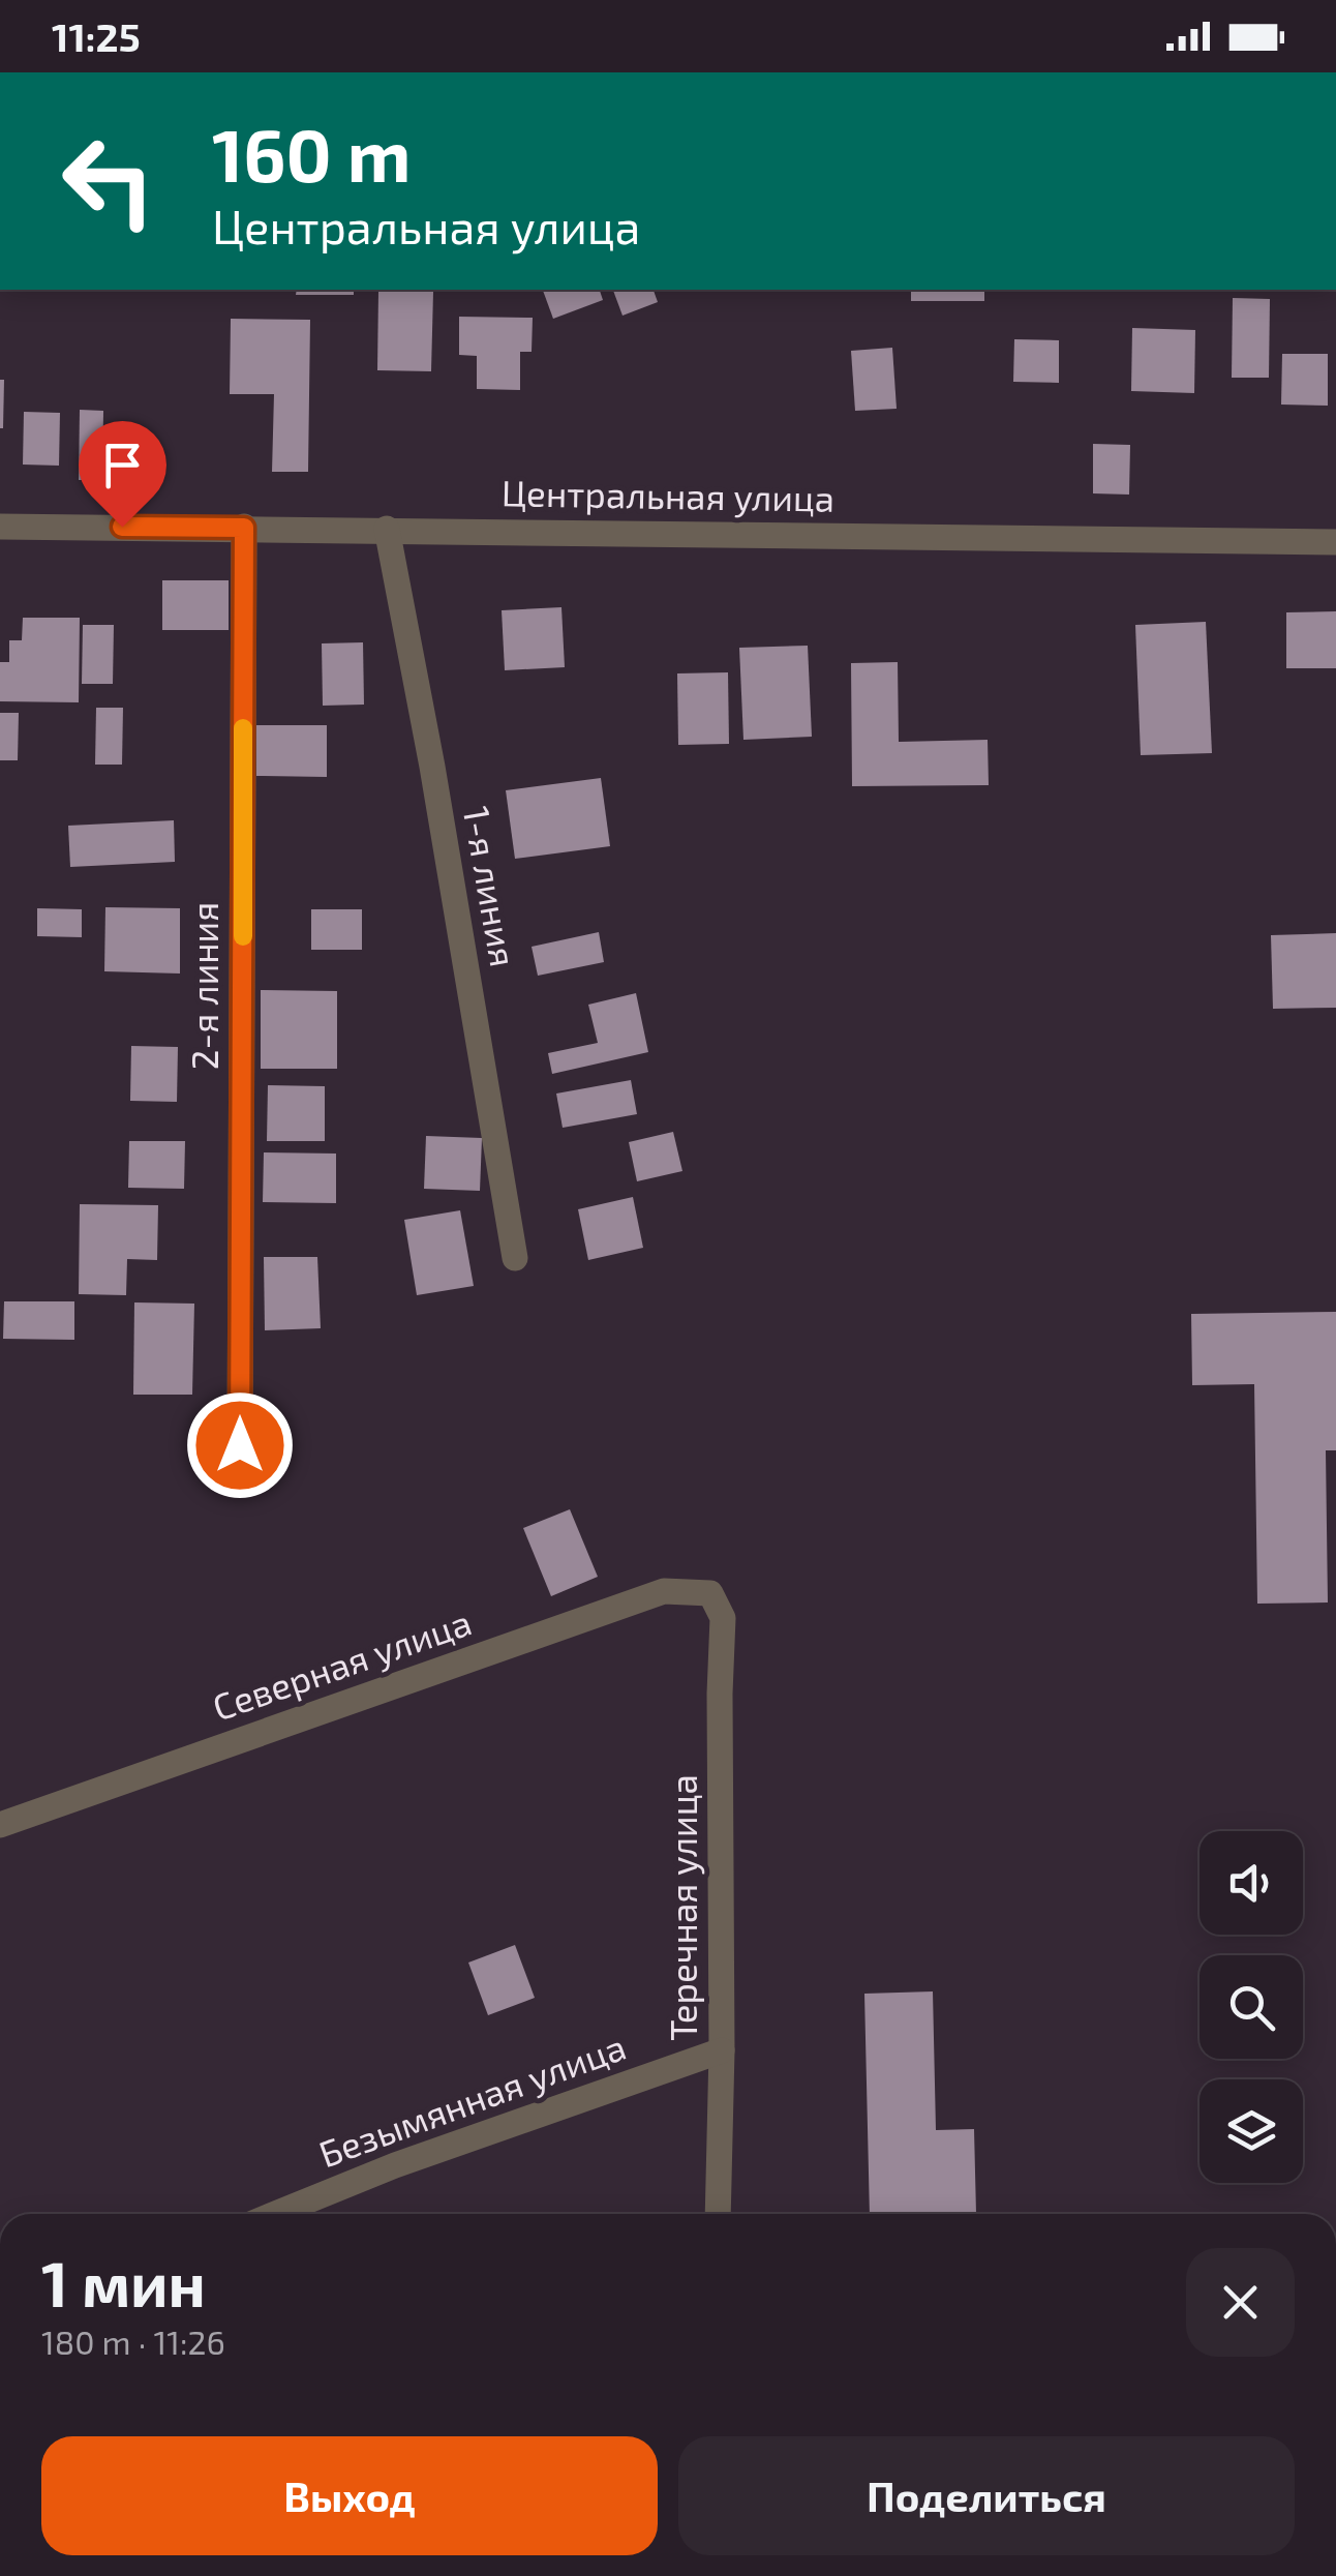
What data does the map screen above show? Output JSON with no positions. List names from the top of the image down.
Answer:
{
  "streets": {
    "street": [
      "Центральная улица",
      "1-я линия",
      "2-я линия",
      "Северная улица",
      "Теречная улица",
      "Безымянная улица"
    ]
  },
  "crossings": [
    ["Центральная улица", "1-я линия"],
    ["Центральная улица", "2-я линия"],
    ["Северная улица", "Теречная улица"],
    ["Теречная улица", "Безымянная улица"]
  ],
  "page": {
    "status": "11:25",
    "turn": ["160 m", "Центральная улица"],
    "heading": ["1 мин", "180 m · 11:26"],
    "buttons": ["Выход", "Поделиться"]
  }
}
